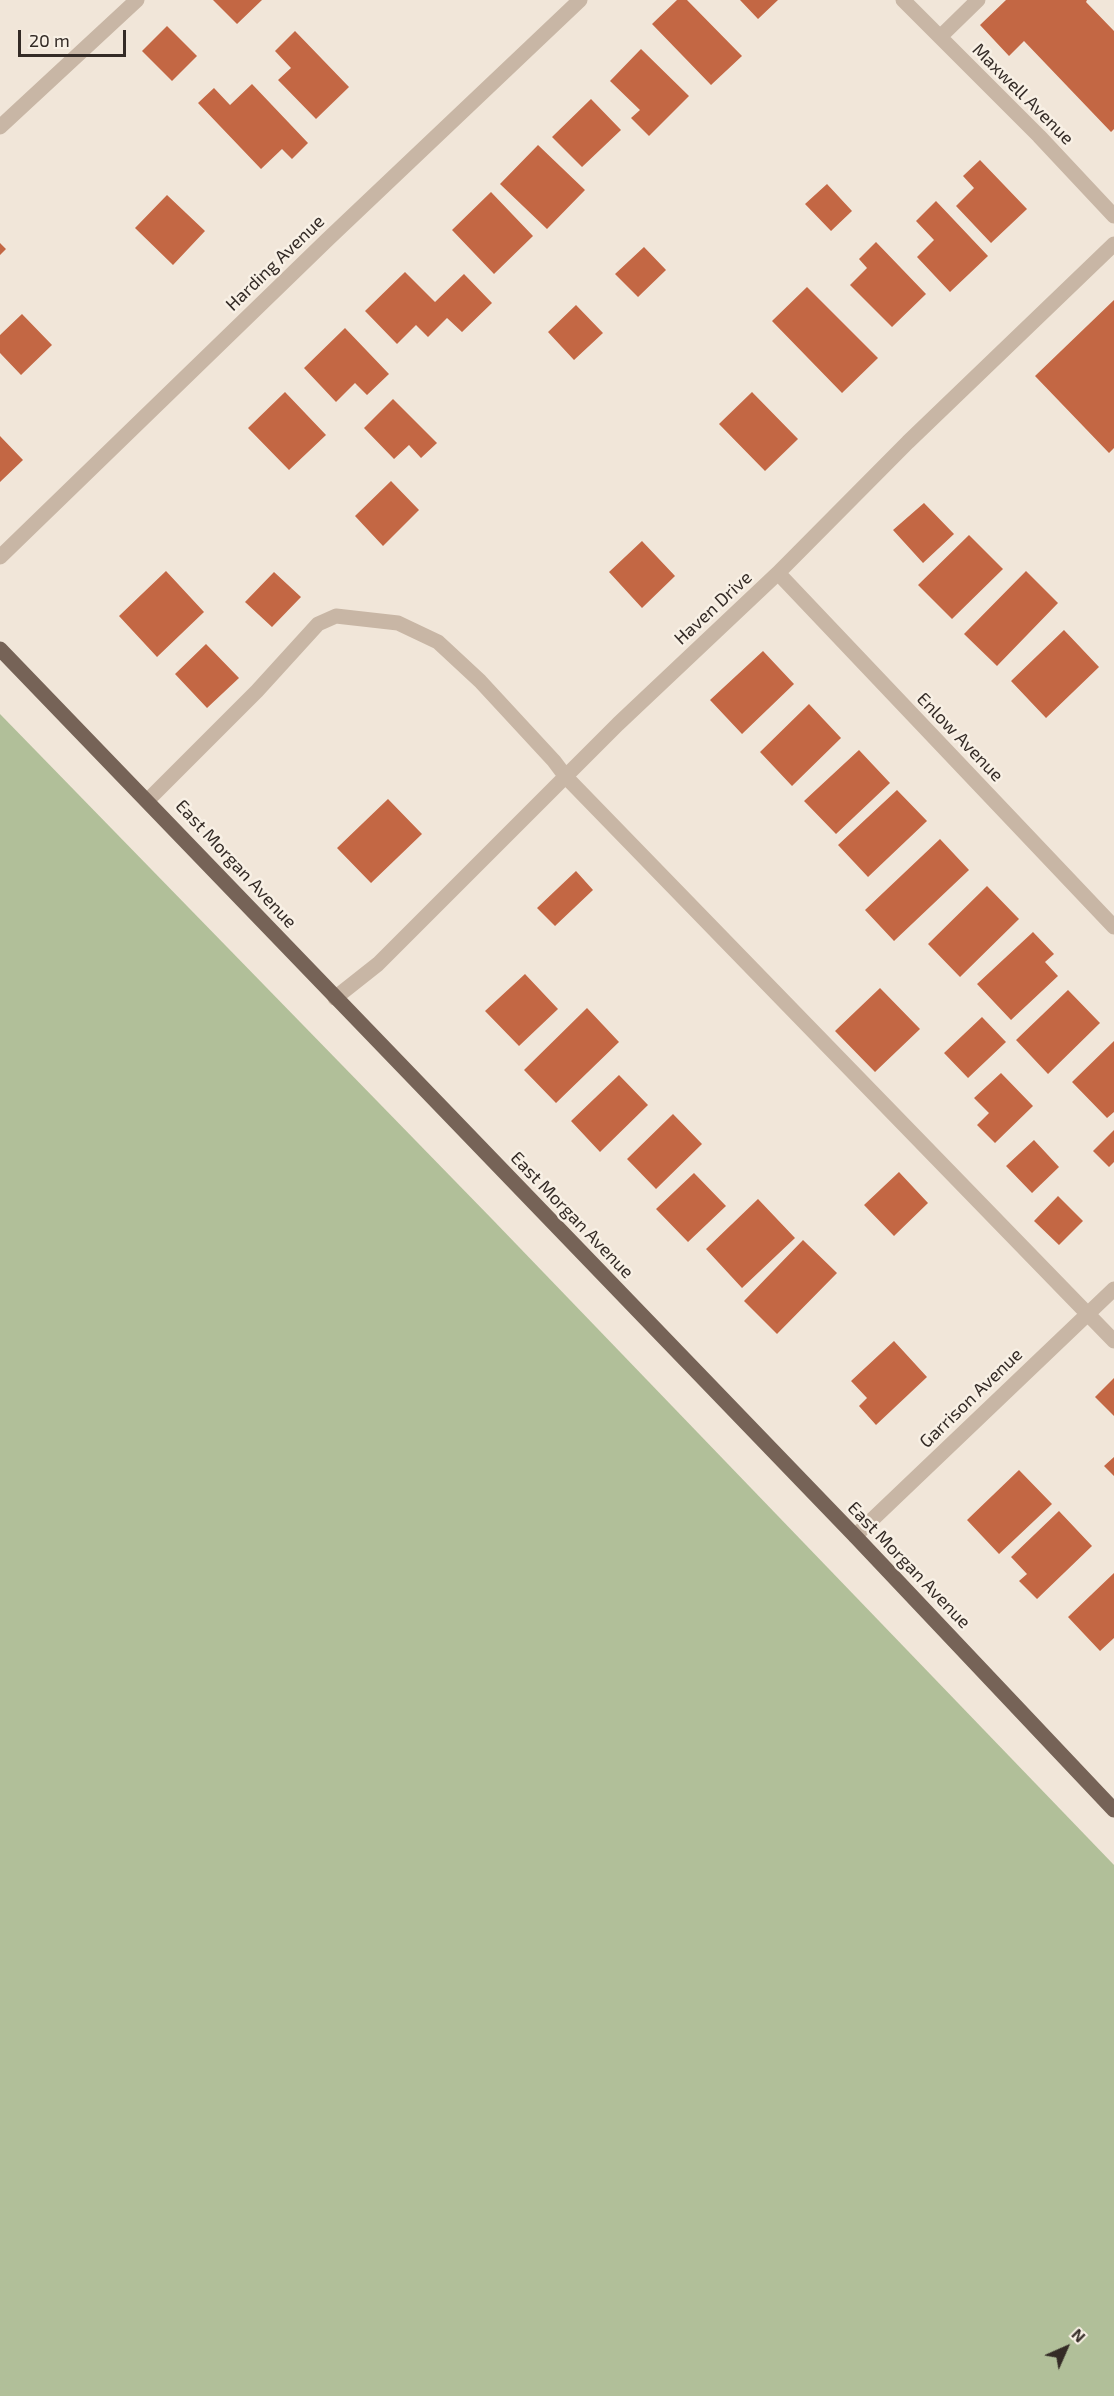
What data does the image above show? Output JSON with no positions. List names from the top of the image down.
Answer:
{
  "streets": {
    "main road": ["East Morgan Avenue"],
    "street": [
      "Maxwell Avenue",
      "Harding Avenue",
      "Haven Drive",
      "Enlow Avenue",
      "Garrison Avenue"
    ]
  },
  "crossings": [
    ["Haven Drive", "Enlow Avenue"],
    ["Haven Drive", "East Morgan Avenue"],
    ["East Morgan Avenue", "Garrison Avenue"]
  ],
  "scale_bar": "20 m",
  "north": "top right"
}
